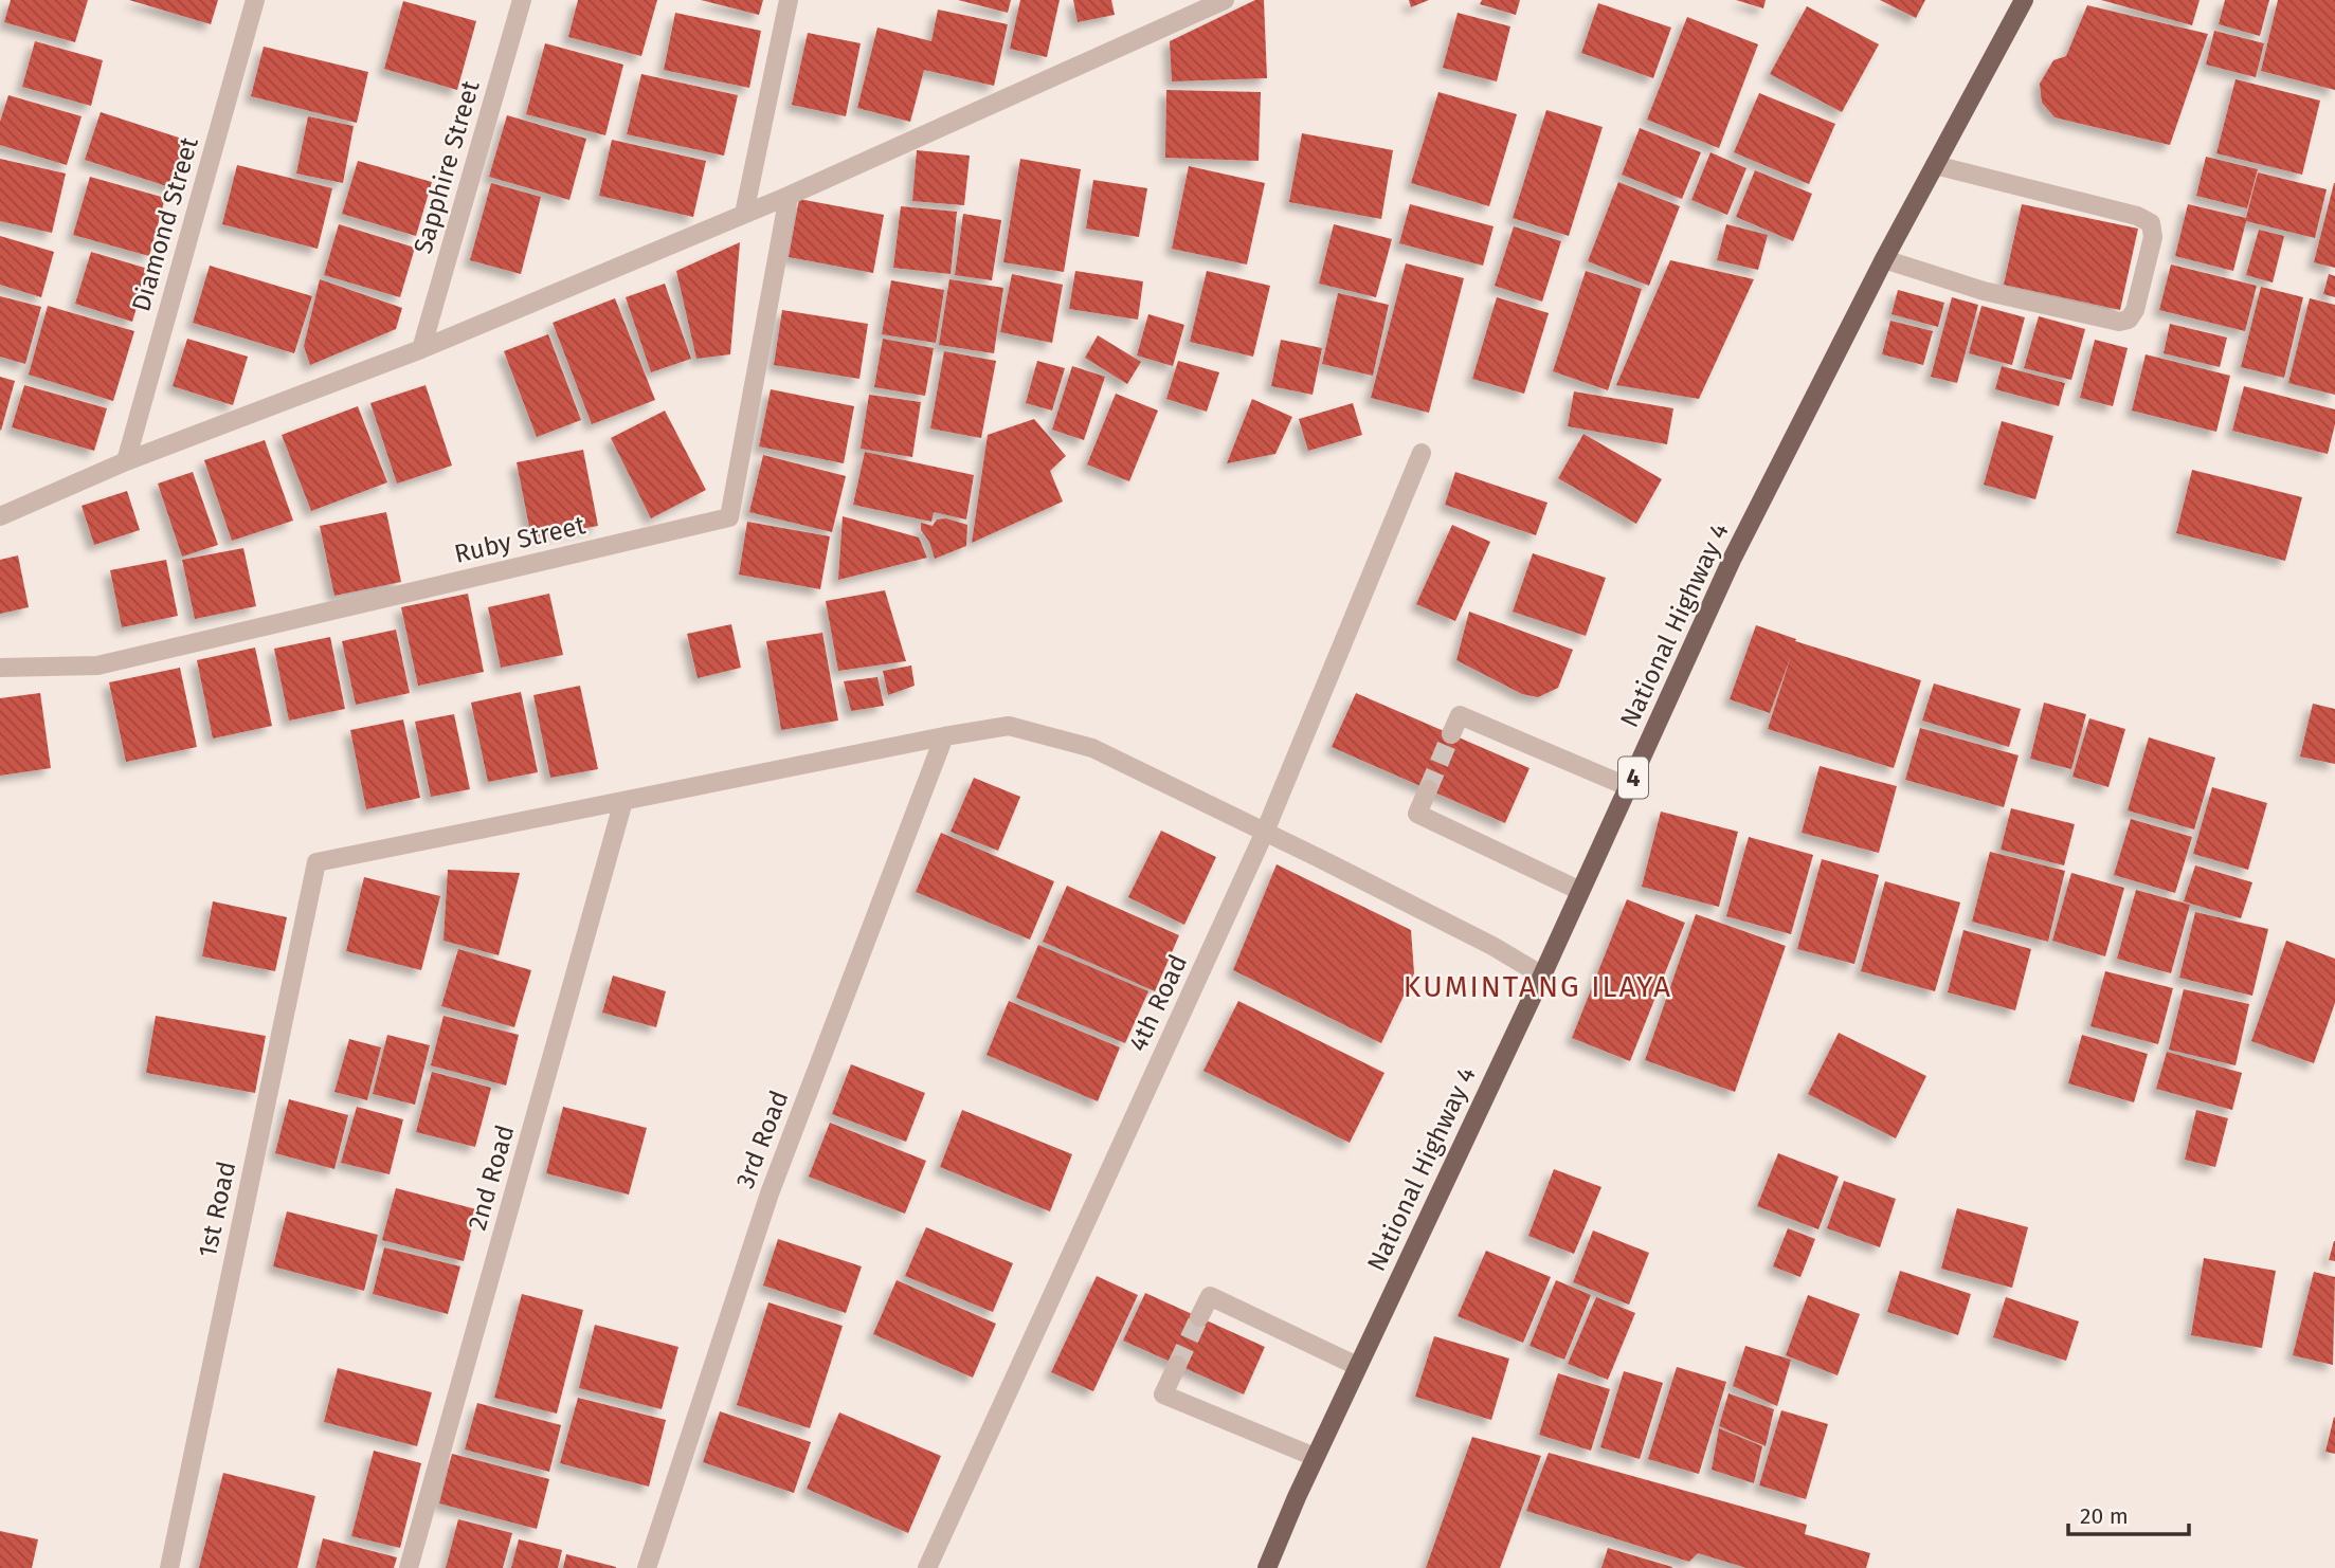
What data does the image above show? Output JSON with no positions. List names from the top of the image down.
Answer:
{
  "streets": {
    "main road": ["National Highway 4", "4"],
    "street": [
      "Sapphire Street",
      "Diamond Street",
      "Ruby Street",
      "4th Road",
      "3rd Road",
      "2nd Road",
      "1st Road"
    ]
  },
  "crossings": [
    ["2nd Road", "1st Road"]
  ],
  "districts": ["KUMINTANG ILAYA"],
  "scale_bar": "20 m"
}
